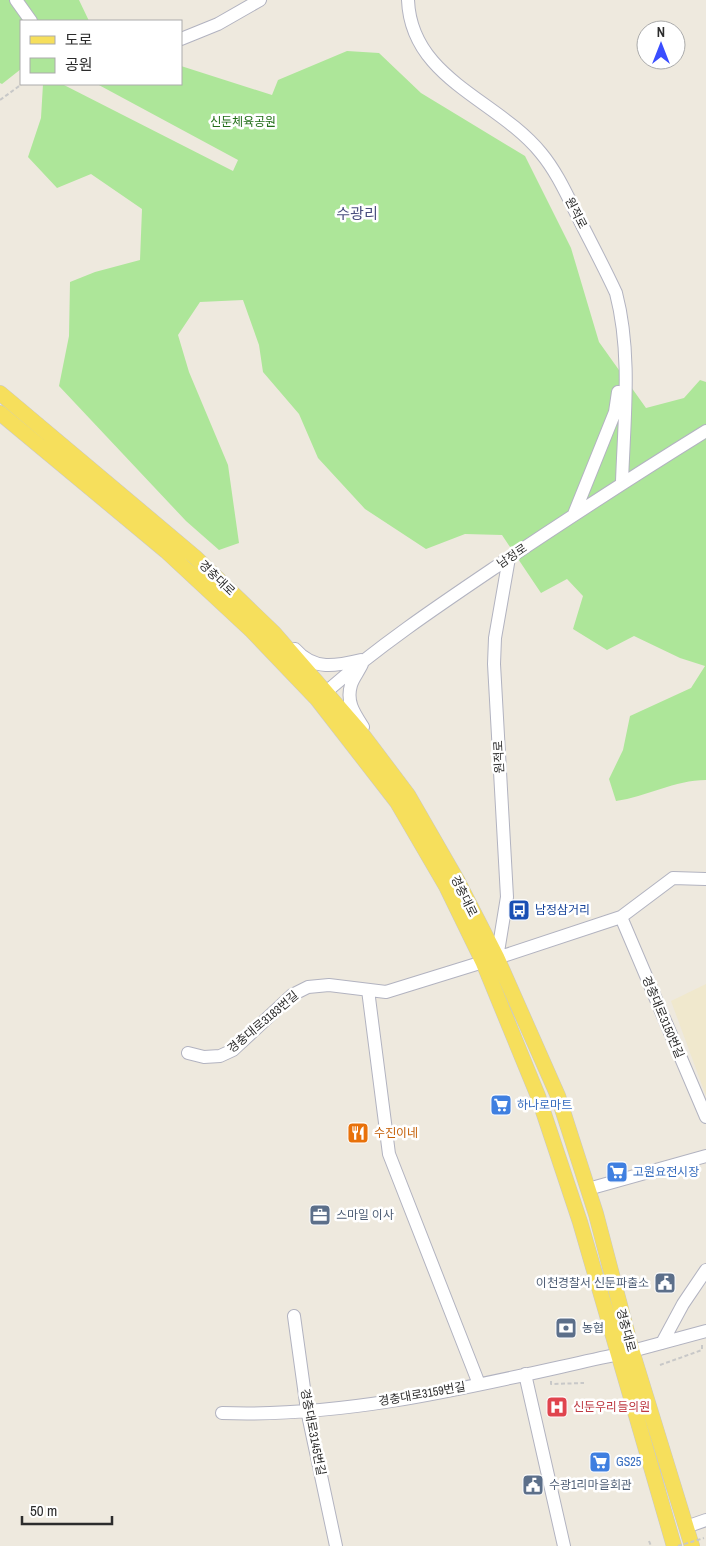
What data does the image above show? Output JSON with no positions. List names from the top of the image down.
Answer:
{
  "streets": {
    "main road": ["경충대로"],
    "street": [
      "원적로",
      "남정로",
      "경충대로3150번길",
      "경충대로3183번길",
      "경충대로3159번길",
      "경충대로3145번길"
    ]
  },
  "crossings": [
    ["원적로", "남정로"],
    ["원적로", "경충대로"],
    ["원적로", "경충대로3183번길"],
    ["남정로", "경충대로"],
    ["경충대로", "경충대로3183번길"],
    ["경충대로", "경충대로3159번길"],
    ["경충대로3150번길", "경충대로3183번길"],
    ["경충대로3159번길", "경충대로3145번길"]
  ],
  "districts": ["수광리"],
  "parks": ["신둔체육공원"],
  "places": {
    "bus stop": ["남정삼거리"],
    "supermarket": ["하나로마트", "고원요전시장", "GS25"],
    "restaurant": ["수진이네"],
    "office": ["스마일 이사"],
    "public building": ["이천경찰서 신둔파출소", "수광1리마을회관"],
    "bank": ["농협"],
    "hospital": ["신둔우리들의원"]
  },
  "legend": ["도로", "공원"],
  "scale_bar": "50 m",
  "north": "top"
}
